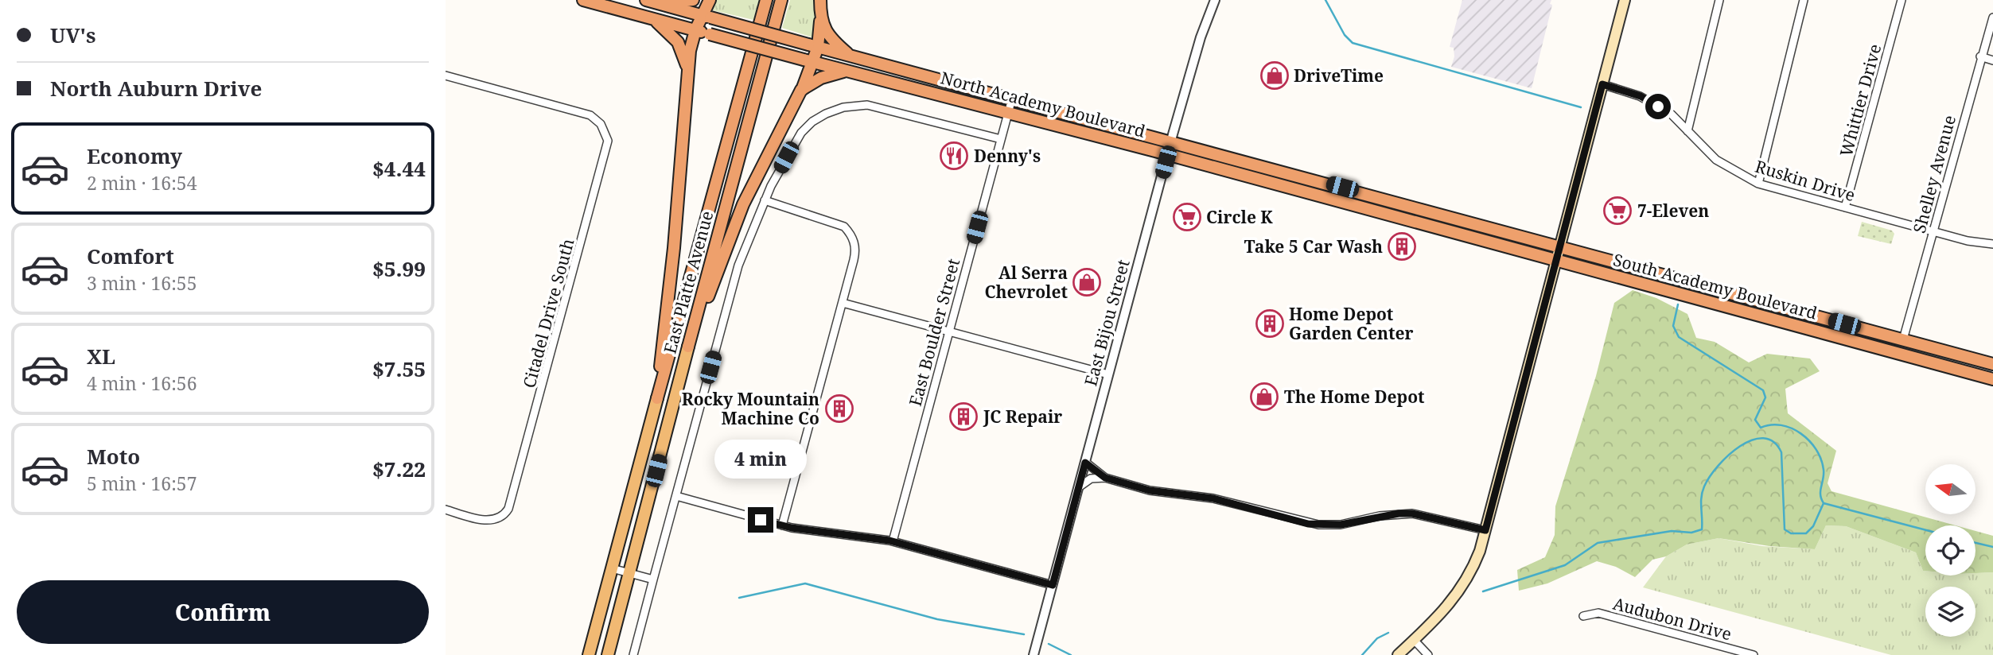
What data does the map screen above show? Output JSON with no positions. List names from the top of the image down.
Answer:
{
  "streets": {
    "highway": ["North Academy Boulevard", "East Platte Avenue", "South Academy Boulevard"],
    "street": [
      "Whittier Drive",
      "Shelley Avenue",
      "Ruskin Drive",
      "Citadel Drive South",
      "East Bijou Street",
      "East Boulder Street",
      "Audubon Drive"
    ]
  },
  "crossings": [
    ["Whittier Drive", "Ruskin Drive"],
    ["North Academy Boulevard", "South Academy Boulevard"],
    ["North Academy Boulevard", "East Bijou Street"],
    ["North Academy Boulevard", "East Boulder Street"],
    ["Shelley Avenue", "Ruskin Drive"],
    ["Shelley Avenue", "South Academy Boulevard"]
  ],
  "places": {
    "shop": ["DriveTime", "Al Serra Chevrolet", "The Home Depot"],
    "restaurant": ["Denny's"],
    "supermarket": ["7-Eleven", "Circle K"],
    "building": [
      "Take 5 Car Wash",
      "Home Depot Garden Center",
      "Rocky Mountain Machine Co",
      "JC Repair"
    ]
  },
  "north": "left",
  "page": {
    "banner": ["UV's", "North Auburn Drive"],
    "list": [
      {
        "name": "Economy",
        "note": "2 min · 16:54",
        "value": "$4.44"
      },
      {
        "name": "Comfort",
        "note": "3 min · 16:55",
        "value": "$5.99"
      },
      {
        "name": "XL",
        "note": "4 min · 16:56",
        "value": "$7.55"
      },
      {
        "name": "Moto",
        "note": "5 min · 16:57",
        "value": "$7.22"
      }
    ],
    "bubble": "4 min",
    "buttons": "Confirm"
  }
}
